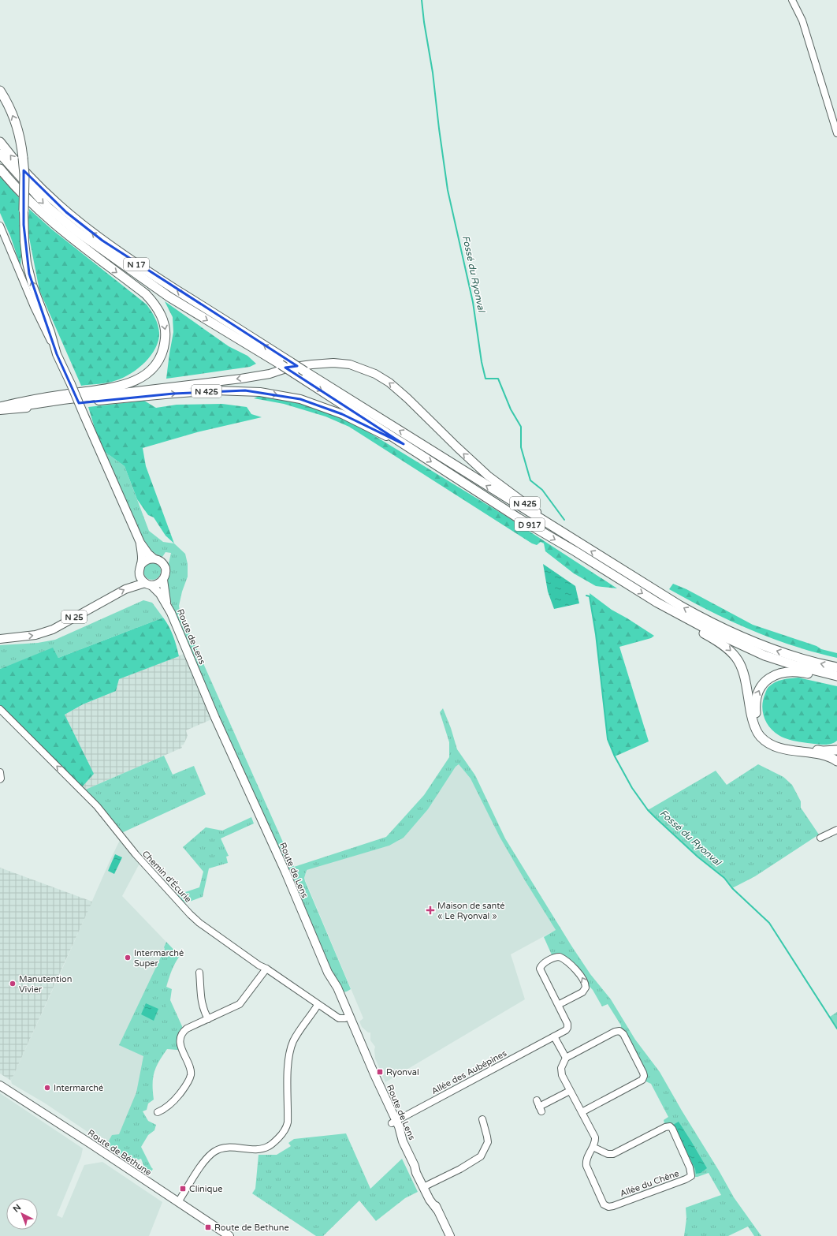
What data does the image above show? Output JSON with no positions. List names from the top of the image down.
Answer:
{
  "streets": {
    "highway": ["N 17", "D 917"],
    "main road": [
      "N 425",
      "N 25",
      "Route de Lens",
      "Route de Béthune"
    ],
    "street": ["Chemin d'Écurie", "Allée des Aubépines", "Allée du Chêne"]
  },
  "crossings": [
    ["N 17", "D 917"],
    ["N 425", "D 917"],
    ["N 25", "Route de Lens"],
    ["Route de Lens", "Chemin d'Écurie"],
    ["Route de Lens", "Allée des Aubépines"]
  ],
  "one_way": ["Chemin d'Écurie"],
  "water": ["Fossé du Ryonval"],
  "places": {
    "health": ["Maison de santé « Le Ryonval »"],
    "other": ["Intermarché Super", "Manutention Vivier", "Intermarché"],
    "transit": ["Ryonval", "Clinique", "Route de Bethune"]
  },
  "north": "top left"
}
